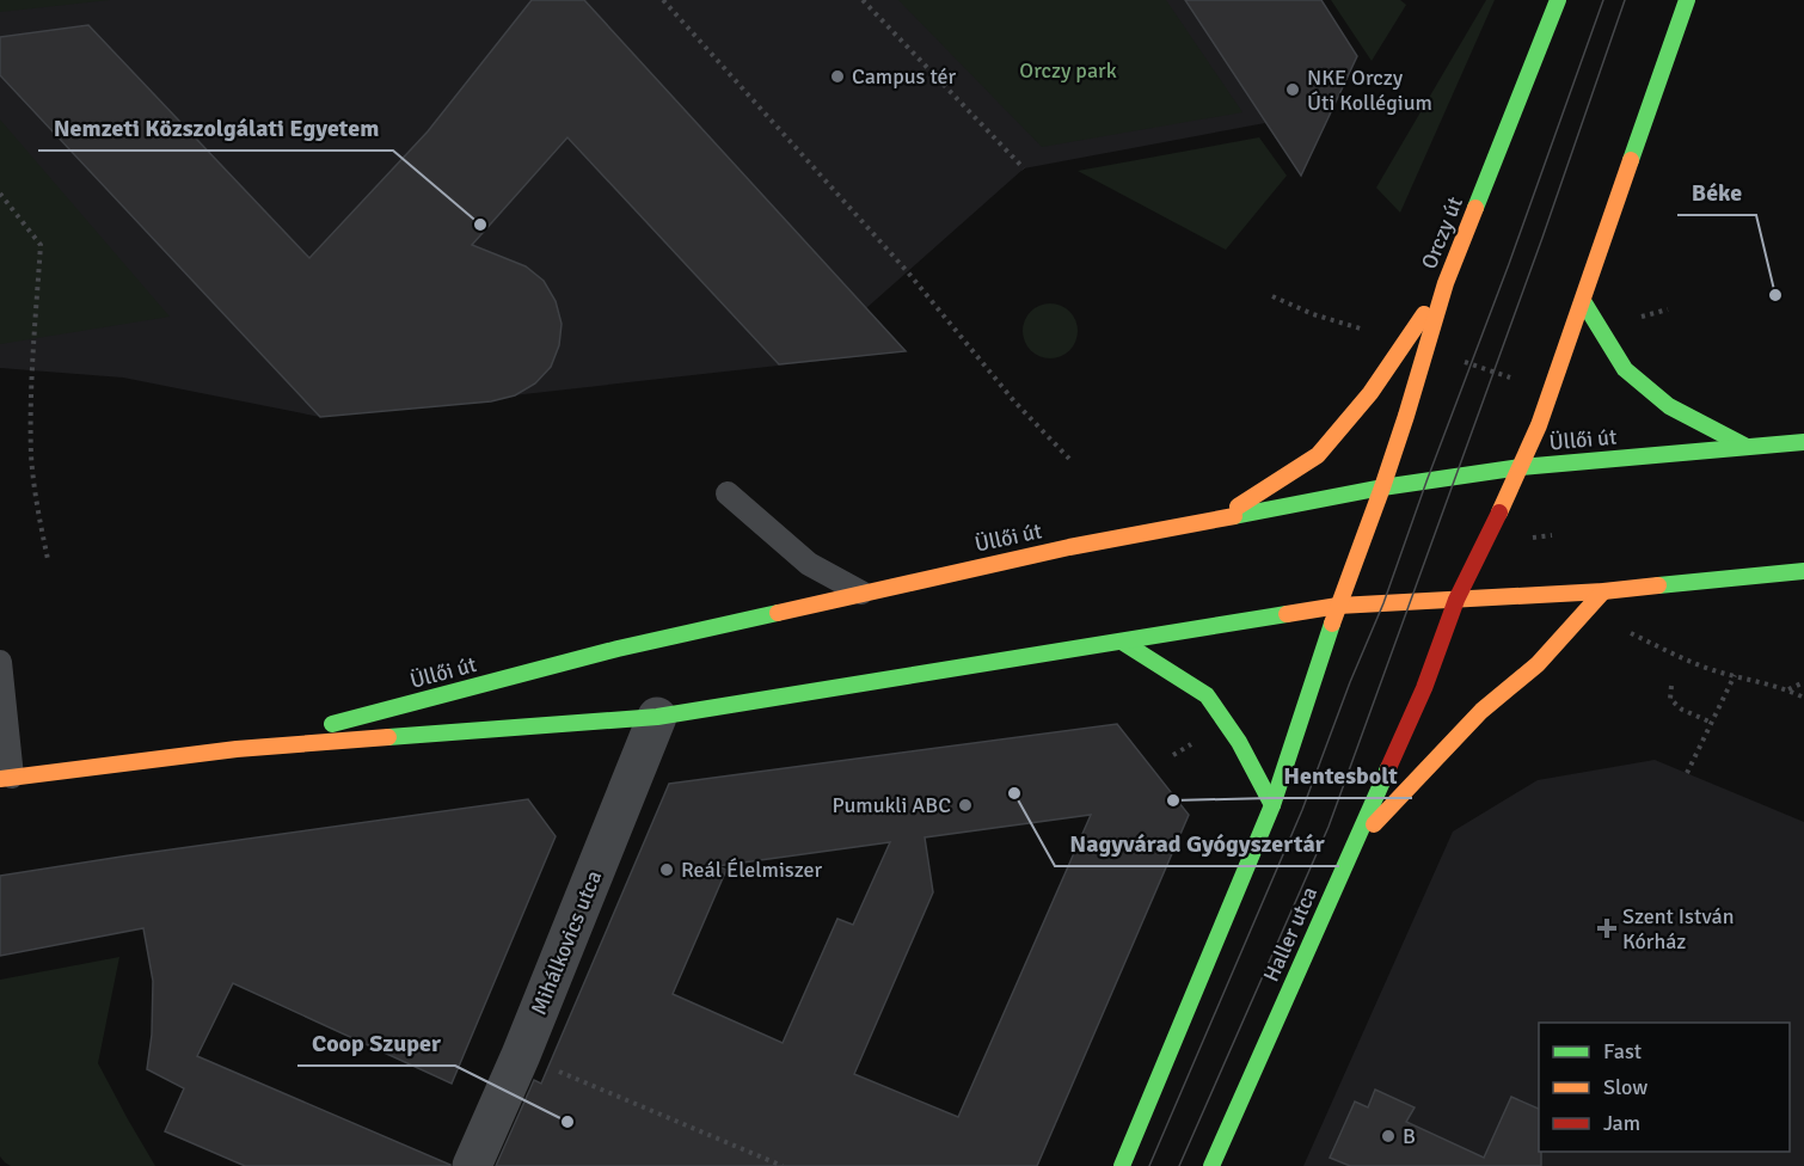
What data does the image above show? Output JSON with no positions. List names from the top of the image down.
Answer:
{
  "streets": {
    "main road": ["Orczy út", "Üllői út", "Haller utca"],
    "street": ["Mihálkovics utca"]
  },
  "crossings": [
    ["Orczy út", "Üllői út"],
    ["Üllői út", "Haller utca"],
    ["Üllői út", "Mihálkovics utca"]
  ],
  "parks": ["Orczy park"],
  "places": {
    "other": [
      "Campus tér",
      "NKE Orczy Úti Kollégium",
      "Nemzeti Közszolgálati Egyetem",
      "Béke",
      "Nagyvárad Gyógyszertár",
      "Hentesbolt",
      "Pumukli ABC",
      "Reál Élelmiszer",
      "Coop Szuper",
      "B"
    ],
    "health": ["Szent István Kórház"]
  },
  "legend": ["Fast", "Slow", "Jam"]
}
